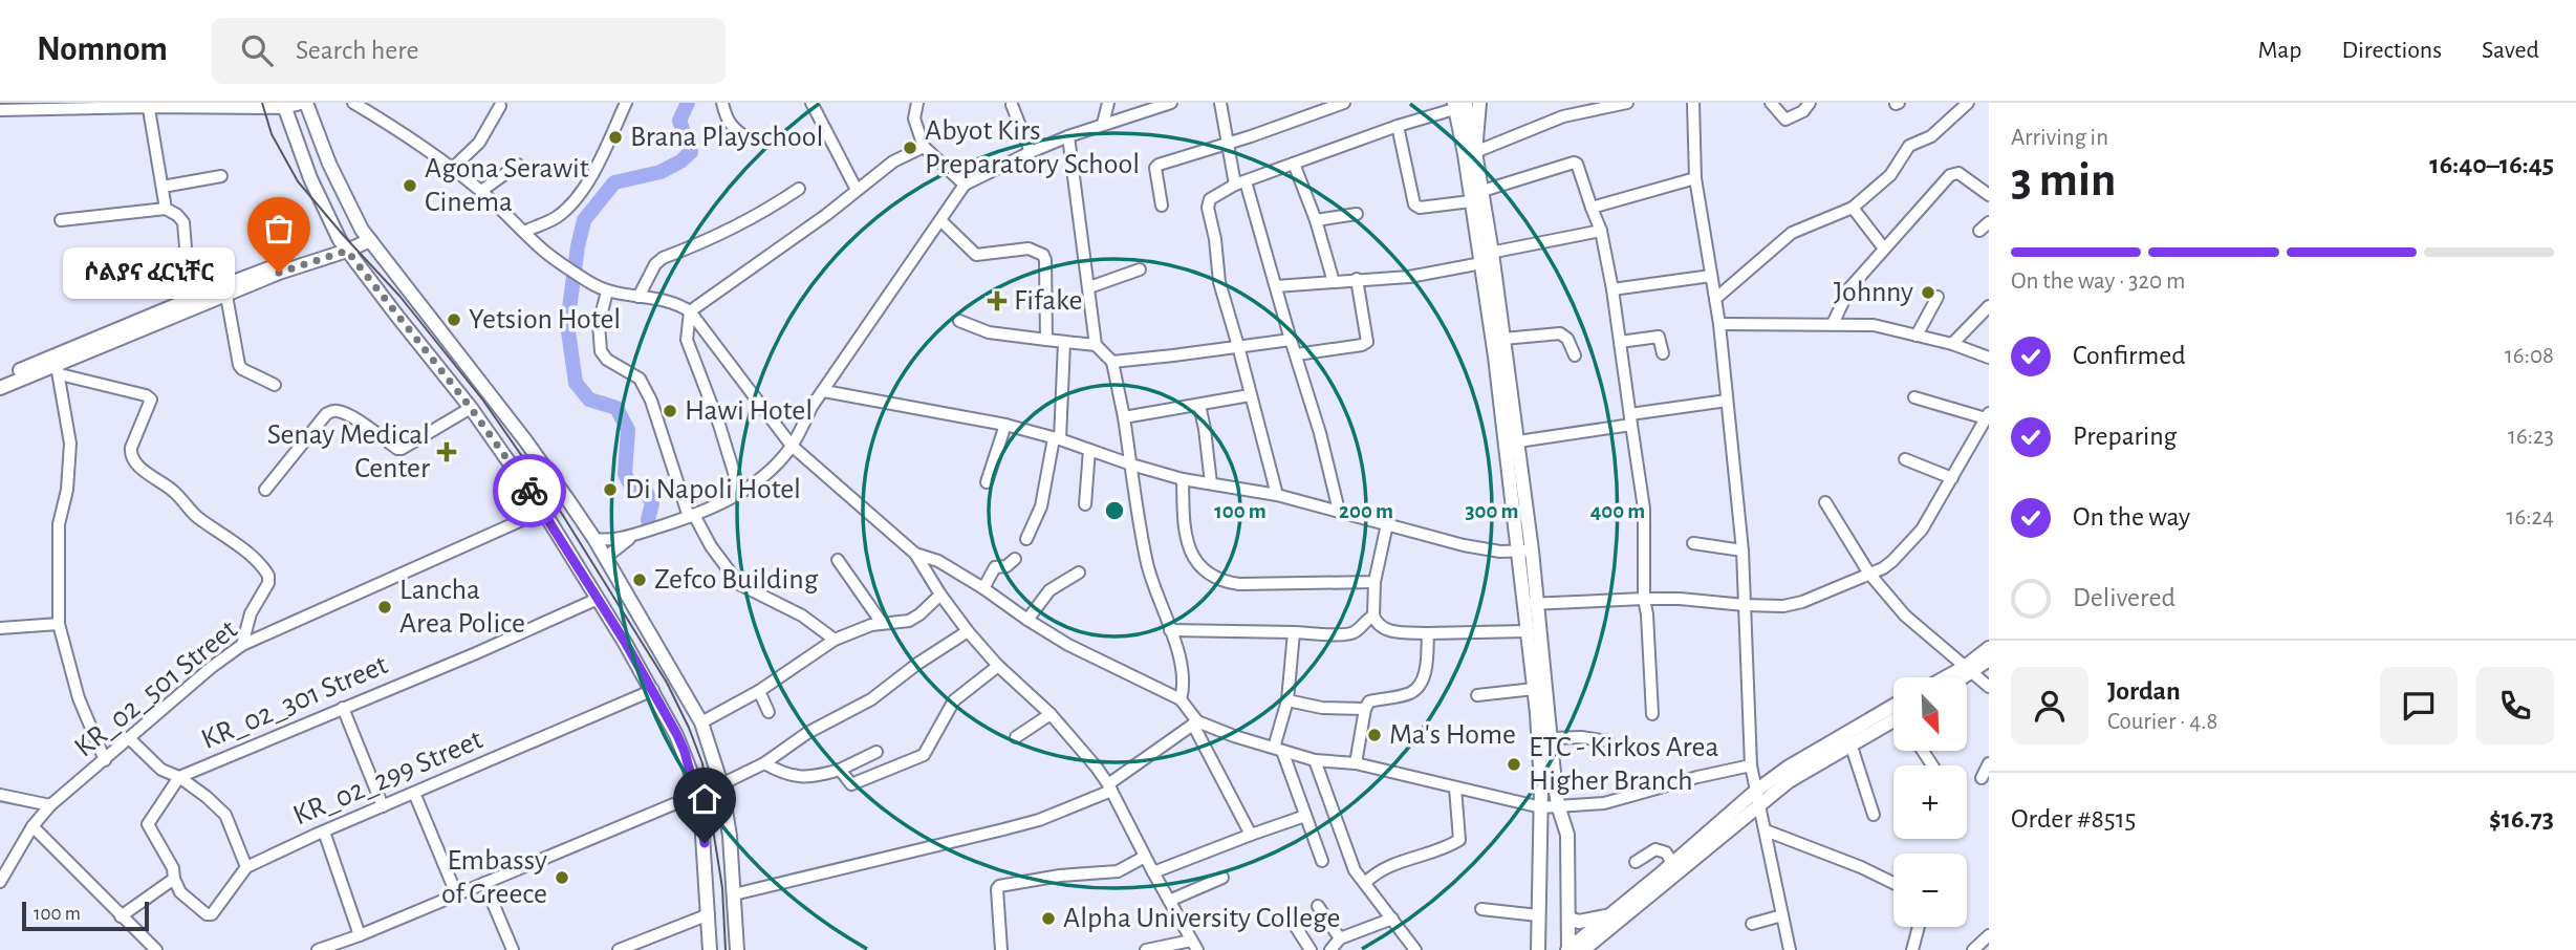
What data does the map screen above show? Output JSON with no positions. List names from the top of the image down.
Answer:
{
  "streets": {
    "street": ["KR_02_501 Street", "KR_02_301 Street", "KR_02_299 Street"]
  },
  "crossings": [
    ["KR_02_301 Street", "KR_02_299 Street"]
  ],
  "places": {
    "other": [
      "Brana Playschool",
      "Abyot Kirs Preparatory School",
      "Agona Serawit Cinema",
      "ሶልያና ፈርኒቸር",
      "Johnny",
      "Yetsion Hotel",
      "Hawi Hotel",
      "Di Napoli Hotel",
      "Zefco Building",
      "Lancha Area Police",
      "Ma's Home",
      "ETC - Kirkos Area Higher Branch",
      "Embassy of Greece",
      "Alpha University College"
    ],
    "health": ["Fifake", "Senay Medical Center"]
  },
  "scale_bar": "100 m",
  "north": "bottom right",
  "page": {
    "header": "Nomnom",
    "search": "Search here",
    "nav": ["Map", "Directions", "Saved"],
    "heading": ["3 min", "Arriving in", "16:40–16:45"],
    "panel": [
      "Jordan",
      "Courier · 4.8",
      "Order #8515",
      "$16.73"
    ],
    "bar": "On the way · 320 m",
    "bubble": "ሶልያና ፈርኒቸር",
    "list": [
      ["Confirmed", "16:08"],
      ["Preparing", "16:23"],
      ["On the way", "16:24"],
      "Delivered"
    ],
    "map_buttons": ["+", "−"],
    "scale": "100 m"
  },
  "rings": [
    "100 m",
    "200 m",
    "300 m",
    "400 m"
  ]
}
